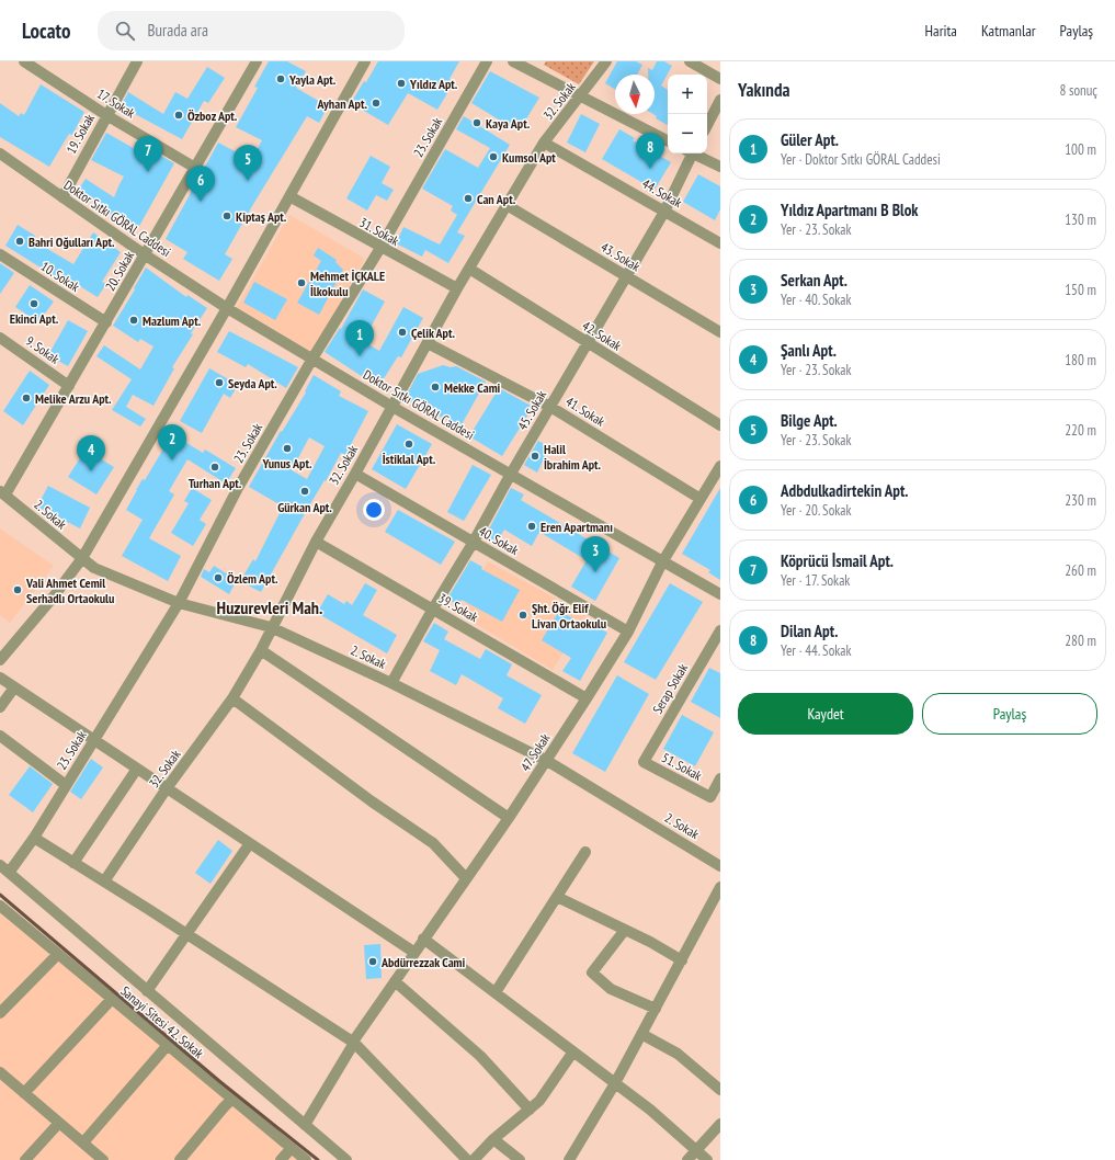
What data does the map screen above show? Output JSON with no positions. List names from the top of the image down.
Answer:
{
  "streets": {
    "street": [
      "32. Sokak",
      "17. Sokak",
      "19. Sokak",
      "23. Sokak",
      "44. Sokak",
      "Doktor Sıtkı GÖRAL Caddesi",
      "31. Sokak",
      "43. Sokak",
      "20. Sokak",
      "10. Sokak",
      "42. Sokak",
      "9. Sokak",
      "45. Sokak",
      "41. Sokak",
      "2. Sokak",
      "40. Sokak",
      "39. Sokak",
      "Serap Sokak",
      "47. Sokak",
      "51. Sokak",
      "Sanayi Sitesi 42. Sokak"
    ]
  },
  "crossings": [
    ["32. Sokak", "44. Sokak"],
    ["32. Sokak", "Doktor Sıtkı GÖRAL Caddesi"],
    ["32. Sokak", "31. Sokak"],
    ["32. Sokak", "43. Sokak"],
    ["32. Sokak", "42. Sokak"],
    ["32. Sokak", "41. Sokak"],
    ["32. Sokak", "2. Sokak"],
    ["32. Sokak", "40. Sokak"],
    ["32. Sokak", "39. Sokak"],
    ["17. Sokak", "19. Sokak"],
    ["17. Sokak", "20. Sokak"],
    ["19. Sokak", "Doktor Sıtkı GÖRAL Caddesi"],
    ["23. Sokak", "Doktor Sıtkı GÖRAL Caddesi"],
    ["23. Sokak", "31. Sokak"],
    ["23. Sokak", "2. Sokak"],
    ["44. Sokak", "45. Sokak"],
    ["Doktor Sıtkı GÖRAL Caddesi", "20. Sokak"],
    ["Doktor Sıtkı GÖRAL Caddesi", "45. Sokak"],
    ["Doktor Sıtkı GÖRAL Caddesi", "47. Sokak"],
    ["43. Sokak", "45. Sokak"],
    ["20. Sokak", "10. Sokak"],
    ["20. Sokak", "9. Sokak"],
    ["20. Sokak", "2. Sokak"],
    ["42. Sokak", "45. Sokak"],
    ["45. Sokak", "41. Sokak"],
    ["45. Sokak", "2. Sokak"],
    ["45. Sokak", "40. Sokak"],
    ["45. Sokak", "39. Sokak"],
    ["41. Sokak", "47. Sokak"],
    ["2. Sokak", "47. Sokak"],
    ["40. Sokak", "47. Sokak"],
    ["39. Sokak", "47. Sokak"],
    ["Serap Sokak", "51. Sokak"]
  ],
  "districts": ["Huzurevleri Mah."],
  "places": [
    "Yayla Apt.",
    "Yıldız Apt.",
    "Ayhan Apt.",
    "Özboz Apt.",
    "Kaya Apt.",
    "Kumsol Apt",
    "Can Apt.",
    "Kiptaş Apt.",
    "Bahri Oğulları Apt.",
    "Mehmet İÇKALE İlkokulu",
    "Ekinci Apt.",
    "Mazlum Apt.",
    "Çelik Apt.",
    "Seyda Apt.",
    "Mekke Cami",
    "Melike Arzu Apt.",
    "İstiklal Apt.",
    "Yunus Apt.",
    "Halil İbrahim Apt.",
    "Turhan Apt.",
    "Gürkan Apt.",
    "Eren Apartmanı",
    "Özlem Apt.",
    "Vali Ahmet Cemil Serhadlı Ortaokulu",
    "Şht. Öğr. Elif Livan Ortaokulu",
    "Abdürrezzak Cami"
  ],
  "north": "bottom",
  "page": {
    "header": "Locato",
    "search": "Burada ara",
    "nav": ["Harita", "Katmanlar", "Paylaş"],
    "heading": ["Yakında", "8 sonuç"],
    "map_buttons": ["+", "−"],
    "list": [
      {
        "mark": "1",
        "name": "Güler Apt.",
        "note": "Yer · Doktor Sıtkı GÖRAL Caddesi",
        "value": "100 m"
      },
      {
        "mark": "2",
        "name": "Yıldız Apartmanı B Blok",
        "note": "Yer · 23. Sokak",
        "value": "130 m"
      },
      {
        "mark": "3",
        "name": "Serkan Apt.",
        "note": "Yer · 40. Sokak",
        "value": "150 m"
      },
      {
        "mark": "4",
        "name": "Şanlı Apt.",
        "note": "Yer · 23. Sokak",
        "value": "180 m"
      },
      {
        "mark": "5",
        "name": "Bilge Apt.",
        "note": "Yer · 23. Sokak",
        "value": "220 m"
      },
      {
        "mark": "6",
        "name": "Adbdulkadirtekin Apt.",
        "note": "Yer · 20. Sokak",
        "value": "230 m"
      },
      {
        "mark": "7",
        "name": "Köprücü İsmail Apt.",
        "note": "Yer · 17. Sokak",
        "value": "260 m"
      },
      {
        "mark": "8",
        "name": "Dilan Apt.",
        "note": "Yer · 44. Sokak",
        "value": "280 m"
      }
    ],
    "pins": [
      "8",
      "7",
      "5",
      "6",
      "1",
      "2",
      "4",
      "3"
    ],
    "buttons": ["Kaydet", "Paylaş"]
  }
}
